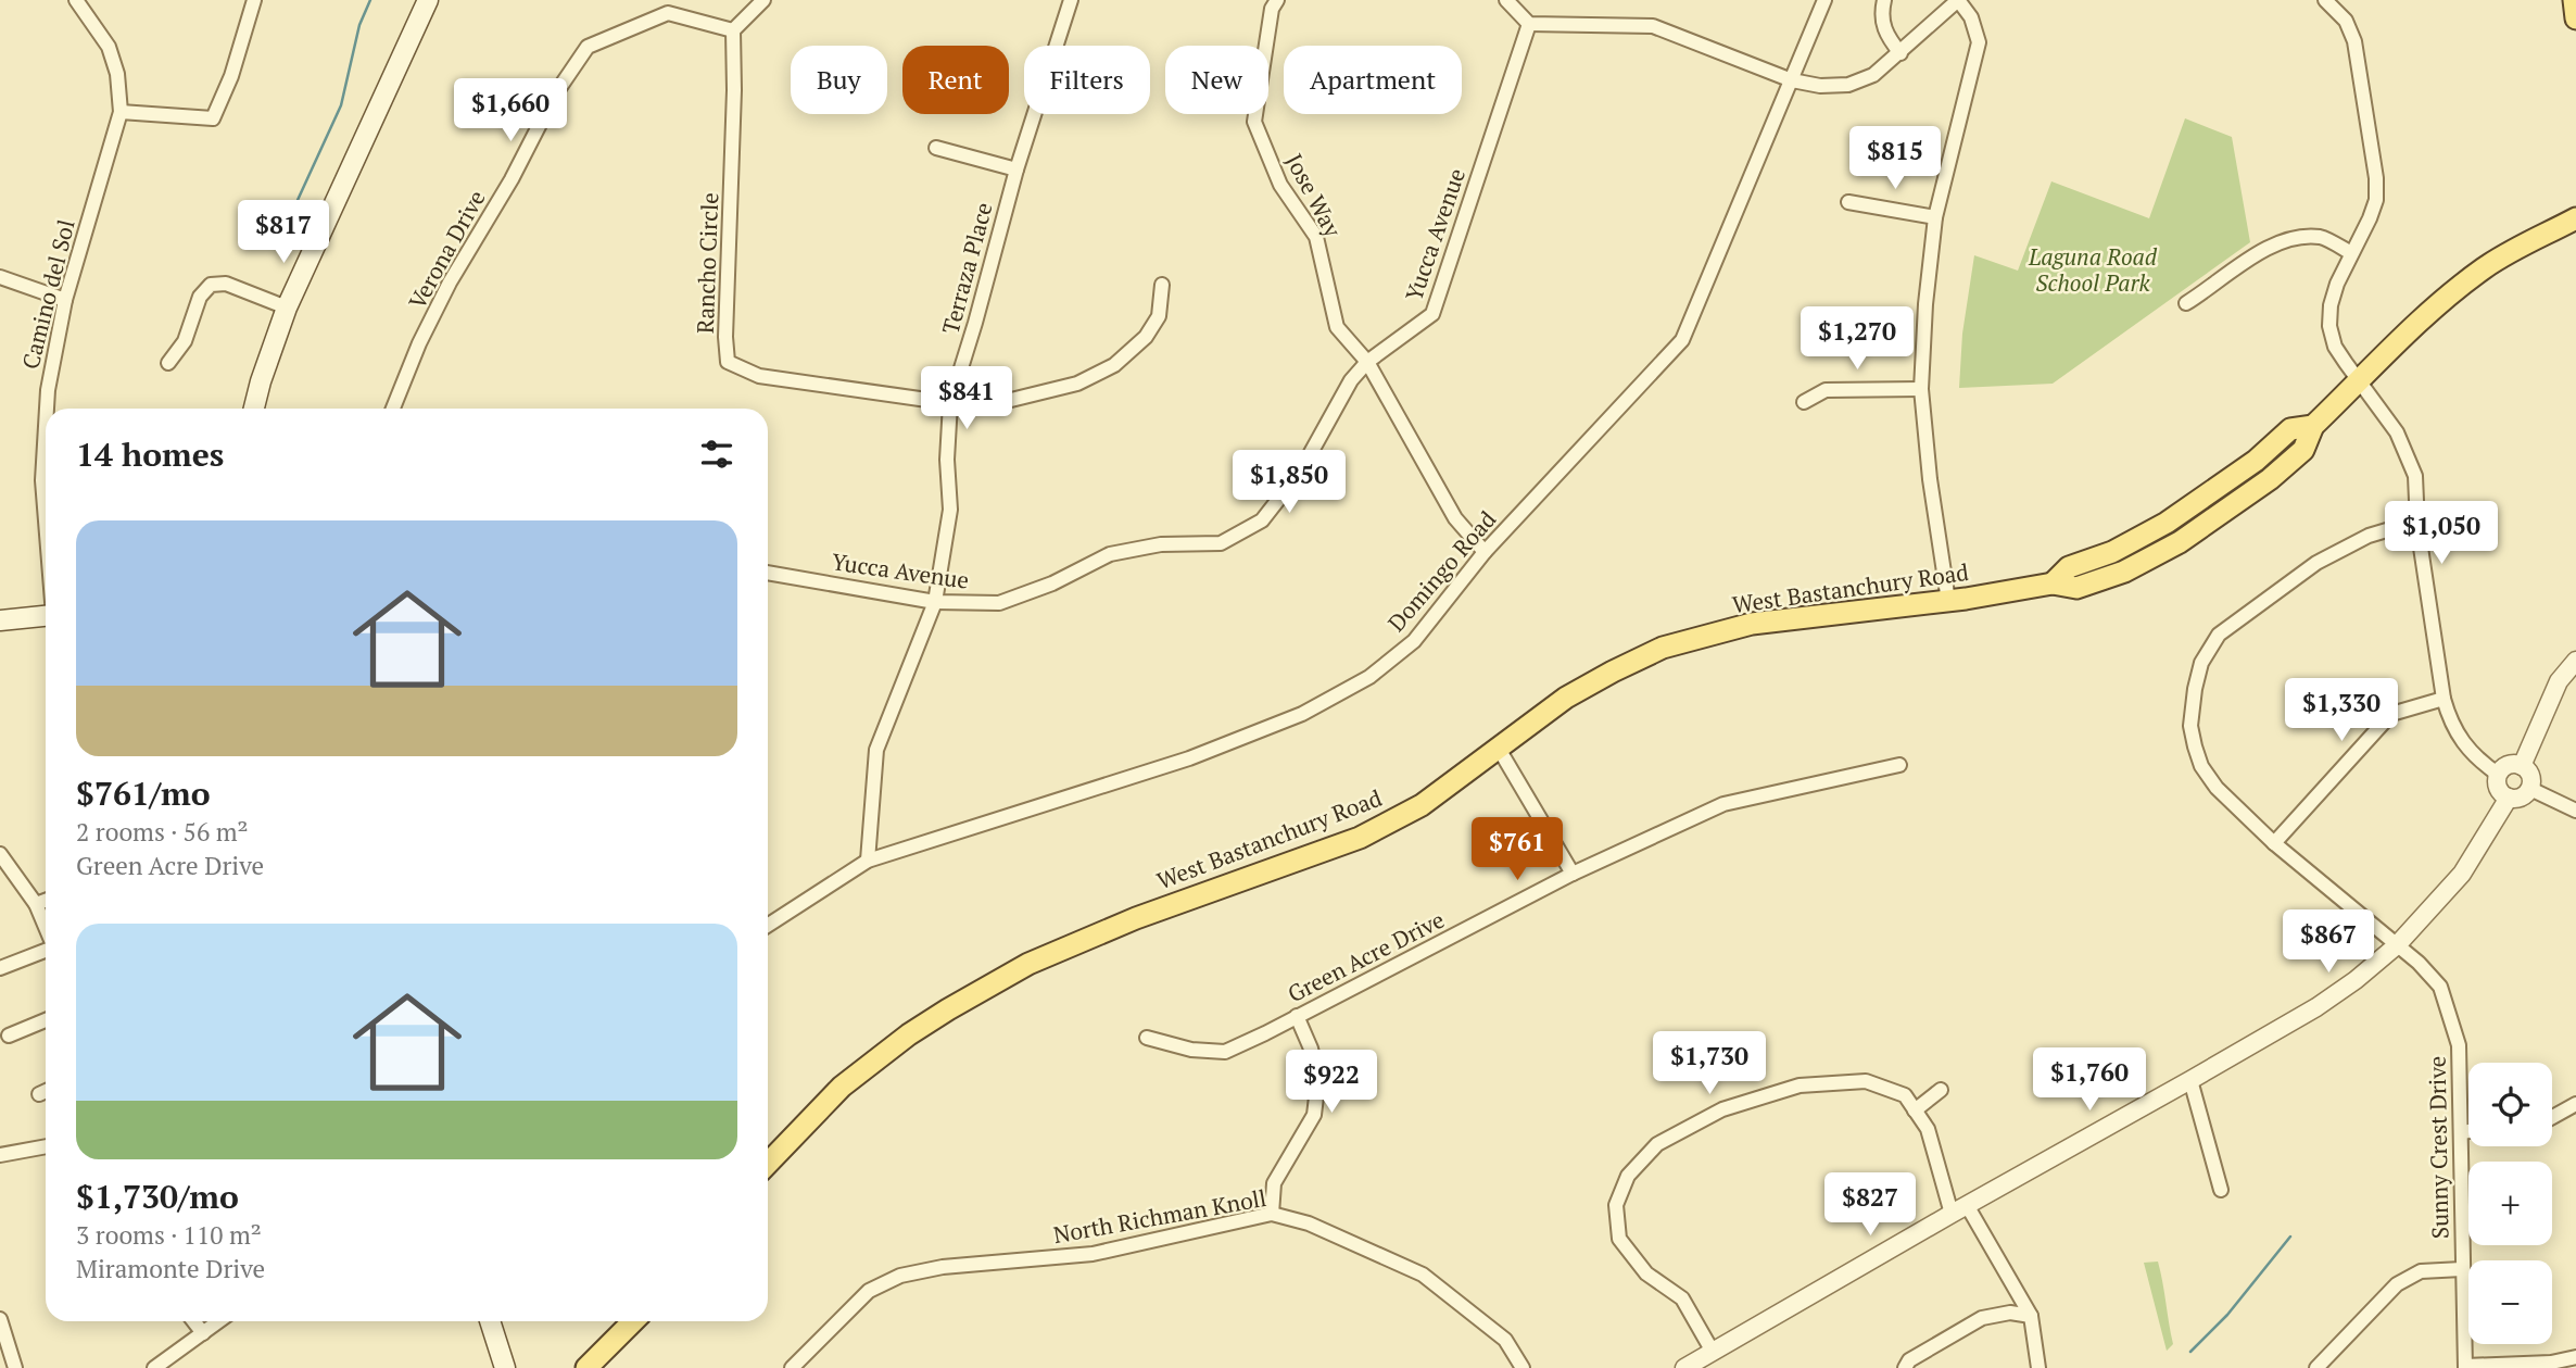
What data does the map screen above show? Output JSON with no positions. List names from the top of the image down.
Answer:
{
  "streets": {
    "main road": ["West Bastanchury Road"],
    "street": [
      "Jose Way",
      "Yucca Avenue",
      "Verona Drive",
      "Rancho Circle",
      "Terraza Place",
      "Camino del Sol",
      "Domingo Road",
      "Green Acre Drive",
      "Sunny Crest Drive",
      "North Richman Knoll"
    ]
  },
  "crossings": [
    ["Jose Way", "Yucca Avenue"],
    ["Jose Way", "Domingo Road"],
    ["Yucca Avenue", "Terraza Place"],
    ["Verona Drive", "Rancho Circle"],
    ["Rancho Circle", "Terraza Place"],
    ["Terraza Place", "Domingo Road"]
  ],
  "parks": ["Laguna Road School Park"],
  "page": {
    "chip": [
      "Buy",
      "Rent",
      "Filters",
      "New",
      "Apartment"
    ],
    "price": [
      "$1,660",
      "$815",
      "$817",
      "$1,270",
      "$841",
      "$1,850",
      "$1,050",
      "$1,330",
      "$761",
      "$867",
      "$1,730",
      "$1,760",
      "$922",
      "$827"
    ],
    "heading": "14 homes",
    "list": [
      {
        "name": "$761/mo",
        "note": "2 rooms · 56 m² · Green Acre Drive"
      },
      {
        "name": "$1,730/mo",
        "note": "3 rooms · 110 m² · Miramonte Drive"
      }
    ],
    "map_buttons": ["+", "−"]
  }
}
